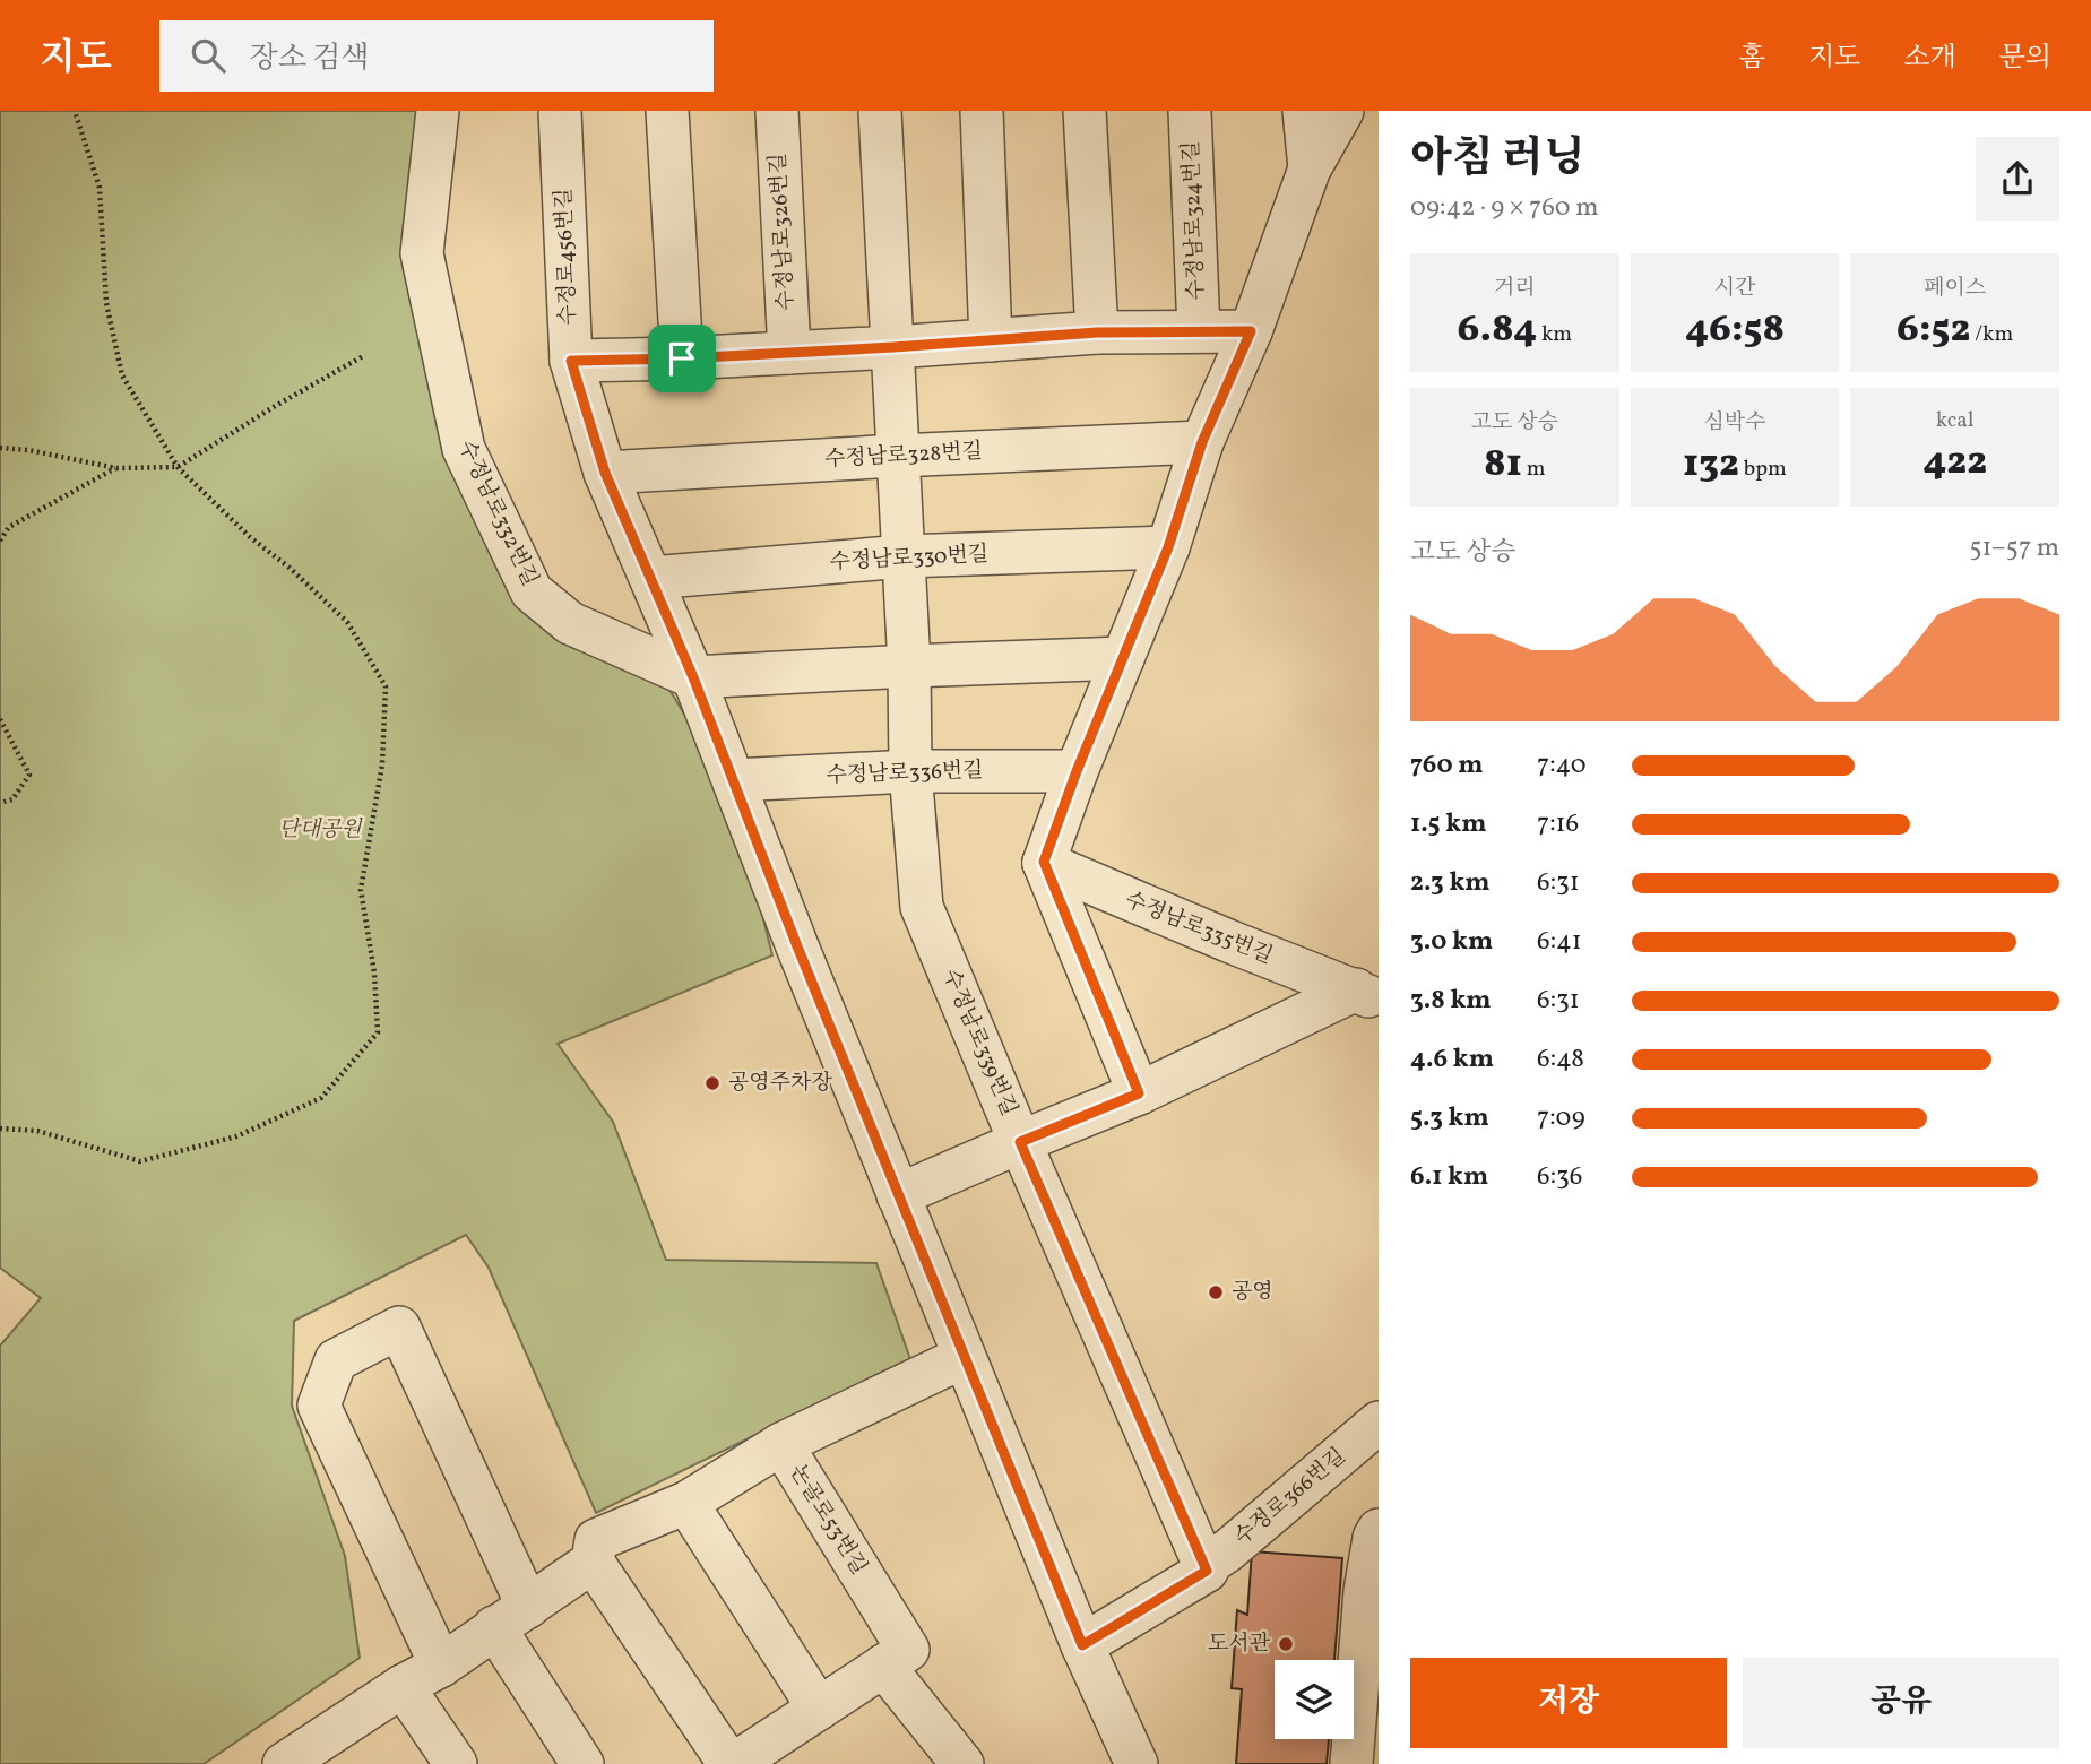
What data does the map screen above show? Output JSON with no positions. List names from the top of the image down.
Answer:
{
  "streets": {
    "street": [
      "수정남로324번길",
      "수정남로326번길",
      "수정로456번길",
      "수정남로328번길",
      "수정남로332번길",
      "수정남로330번길",
      "수정남로336번길",
      "수정남로335번길",
      "수정남로339번길",
      "수정로366번길",
      "논골로53번길"
    ]
  },
  "crossings": [
    ["수정로456번길", "수정남로328번길"],
    ["수정로456번길", "수정남로332번길"],
    ["수정로456번길", "수정남로330번길"],
    ["수정로456번길", "수정남로336번길"],
    ["수정로456번길", "수정남로335번길"],
    ["수정로456번길", "수정로366번길"],
    ["수정남로328번길", "수정남로339번길"],
    ["수정남로332번길", "수정남로339번길"],
    ["수정남로330번길", "수정남로339번길"],
    ["수정남로336번길", "수정남로339번길"],
    ["수정남로335번길", "수정남로339번길"],
    ["수정남로339번길", "수정로366번길"]
  ],
  "parks": ["단대공원"],
  "places": ["공영주차장", "공영", "도서관"],
  "page": {
    "header": "지도",
    "search": "장소 검색",
    "nav": [
      "홈",
      "지도",
      "소개",
      "문의"
    ],
    "heading": ["아침 러닝", "09:42 · 9 × 760 m"],
    "stats": [
      ["거리", "6.84 km"],
      ["시간", "46:58"],
      ["페이스", "6:52 /km"],
      ["고도 상승", "81 m"],
      ["심박수", "132 bpm"],
      ["kcal", "422"]
    ],
    "chart": ["고도 상승", "51–57 m"],
    "list": [
      {
        "name": "760 m",
        "note": "7:40"
      },
      {
        "name": "1.5 km",
        "note": "7:16"
      },
      {
        "name": "2.3 km",
        "note": "6:31"
      },
      {
        "name": "3.0 km",
        "note": "6:41"
      },
      {
        "name": "3.8 km",
        "note": "6:31"
      },
      {
        "name": "4.6 km",
        "note": "6:48"
      },
      {
        "name": "5.3 km",
        "note": "7:09"
      },
      {
        "name": "6.1 km",
        "note": "6:36"
      }
    ],
    "buttons": ["저장", "공유"]
  }
}
